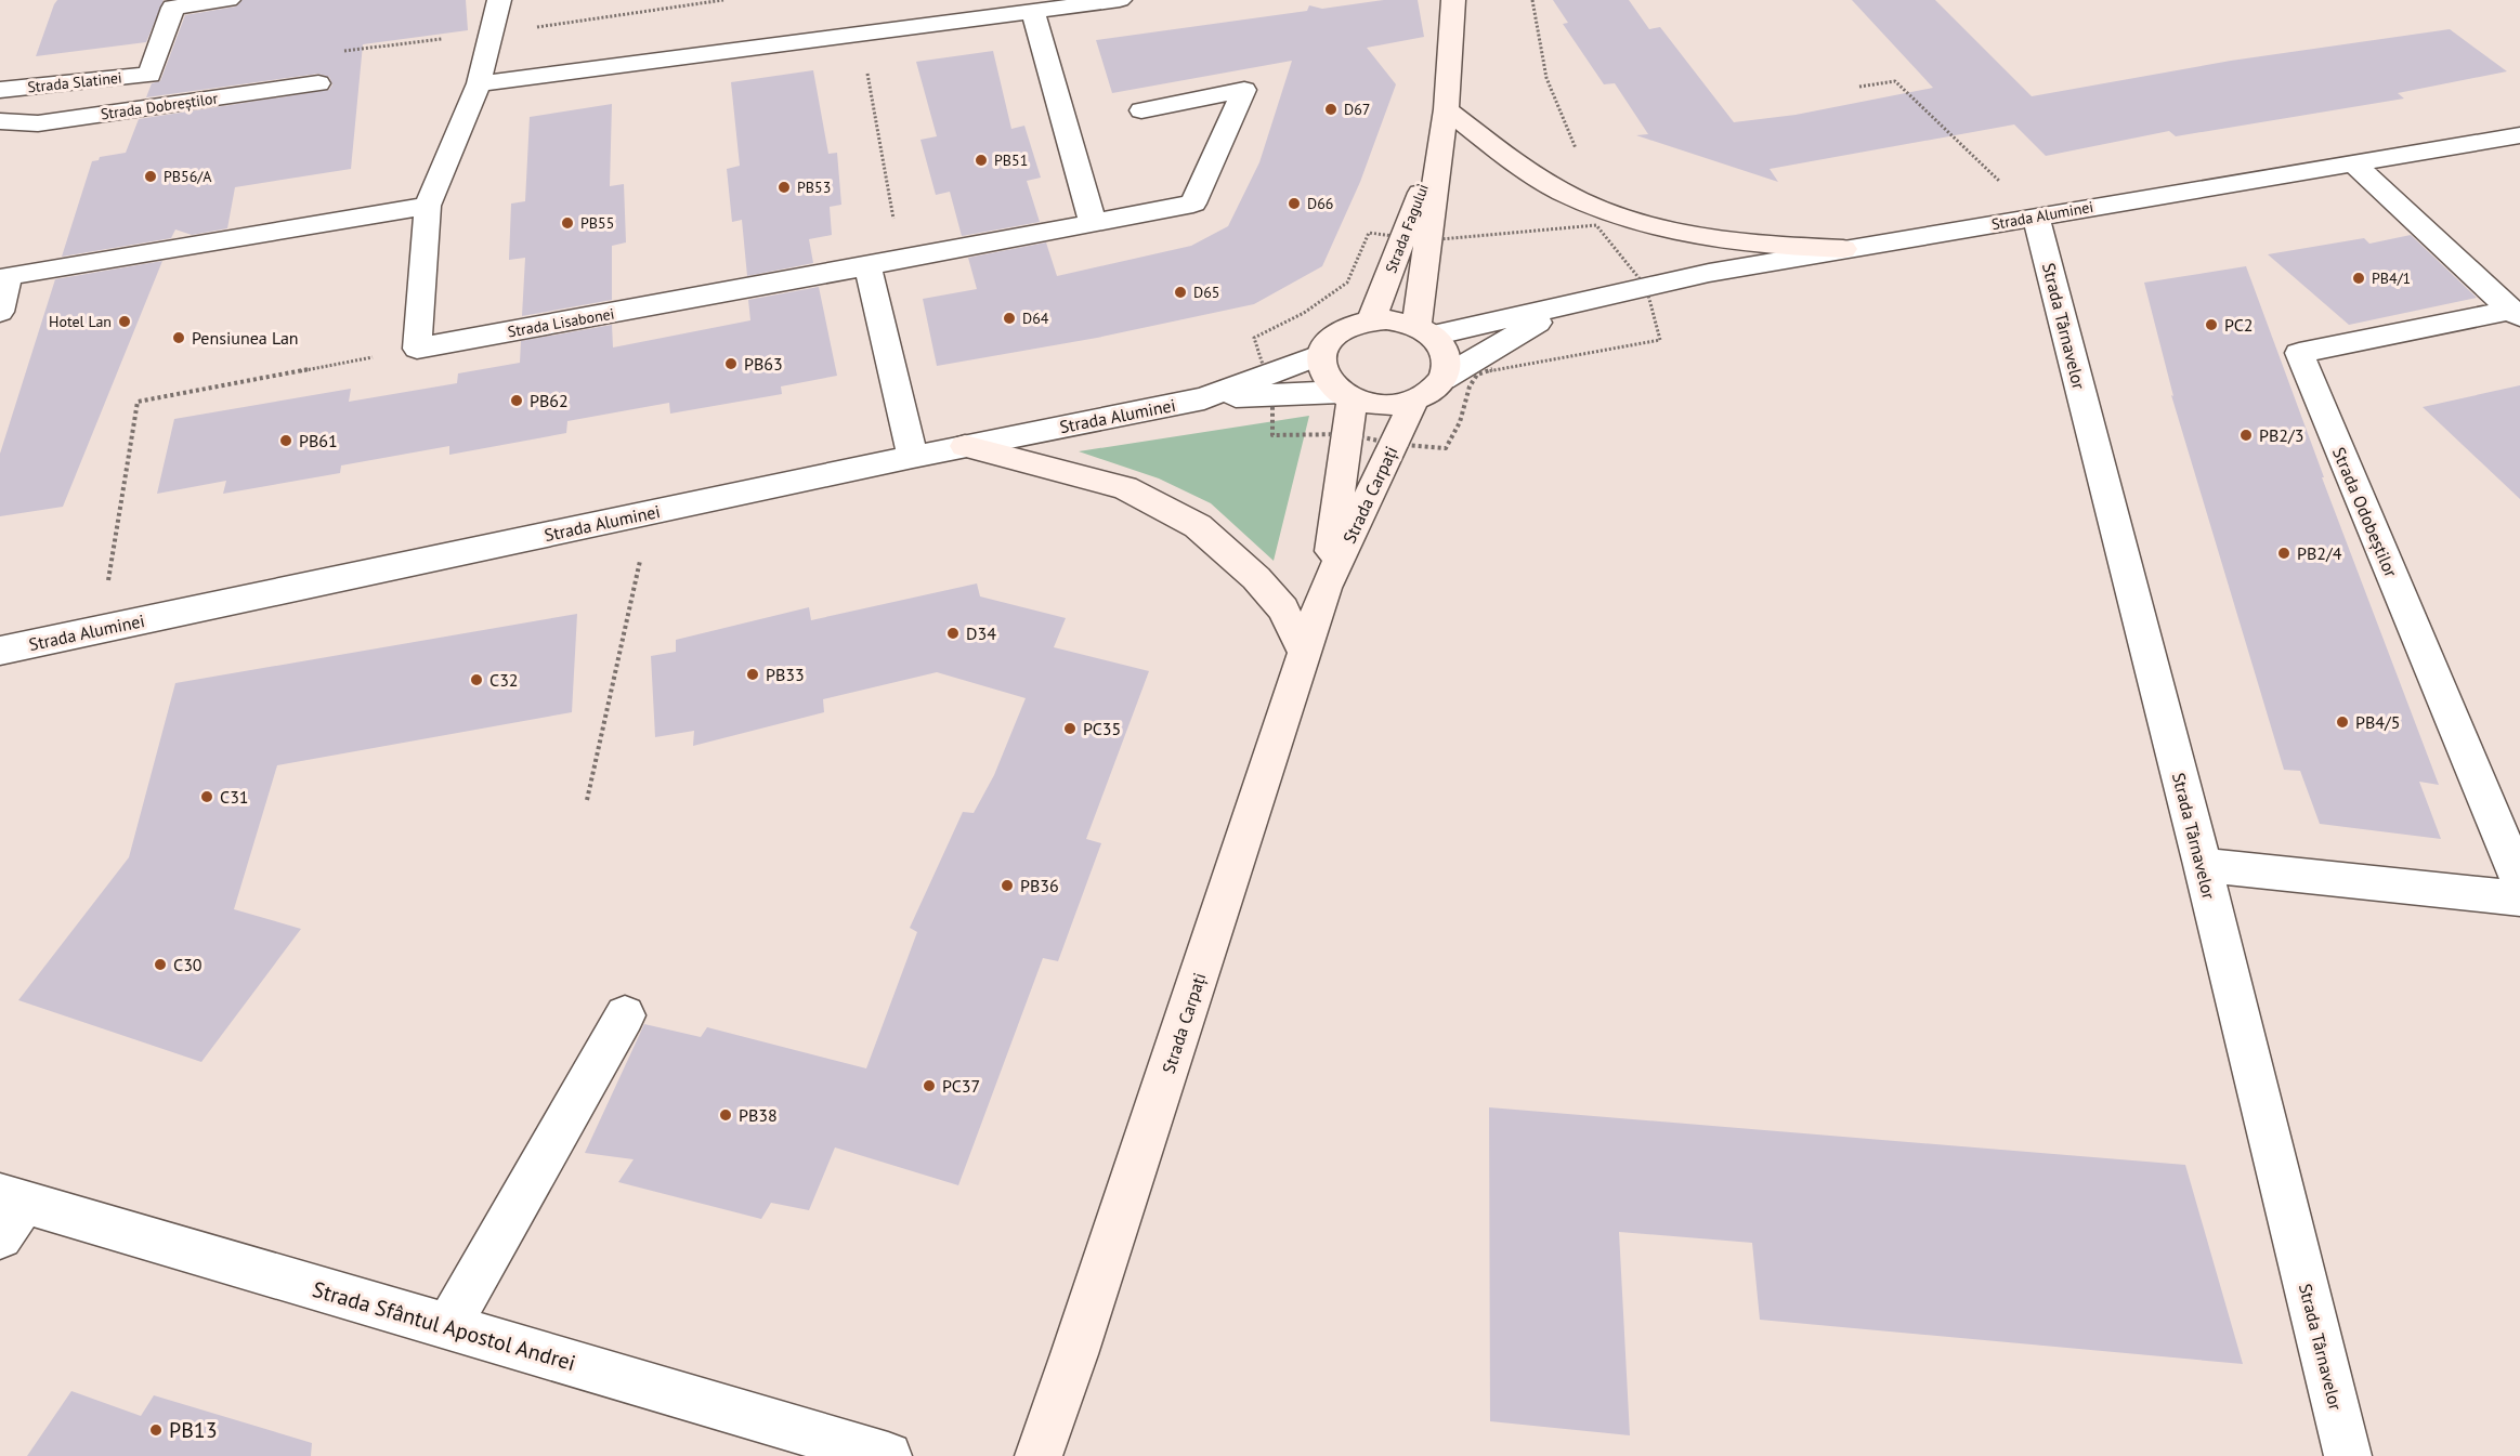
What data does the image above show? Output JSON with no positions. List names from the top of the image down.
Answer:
{
  "streets": {
    "street": [
      "Strada Slatinei",
      "Strada Dobreștilor",
      "Strada Aluminei",
      "Strada Fagului",
      "Strada Lisabonei",
      "Strada Târnavelor",
      "Strada Carpați",
      "Strada Odobeștilor",
      "Strada Sfântul Apostol Andrei"
    ]
  },
  "crossings": [
    ["Strada Aluminei", "Strada Fagului"],
    ["Strada Aluminei", "Strada Târnavelor"],
    ["Strada Aluminei", "Strada Carpați"],
    ["Strada Fagului", "Strada Carpați"]
  ],
  "places": [
    "D67",
    "PB51",
    "PB56/A",
    "PB53",
    "D66",
    "PB55",
    "PB4/1",
    "D65",
    "D64",
    "Hotel Lan",
    "PC2",
    "Pensiunea Lan",
    "PB63",
    "PB62",
    "PB2/3",
    "PB61",
    "PB2/4",
    "D34",
    "PB33",
    "C32",
    "PB4/5",
    "PC35",
    "C31",
    "PB36",
    "C30",
    "PC37",
    "PB38",
    "PB13"
  ]
}
